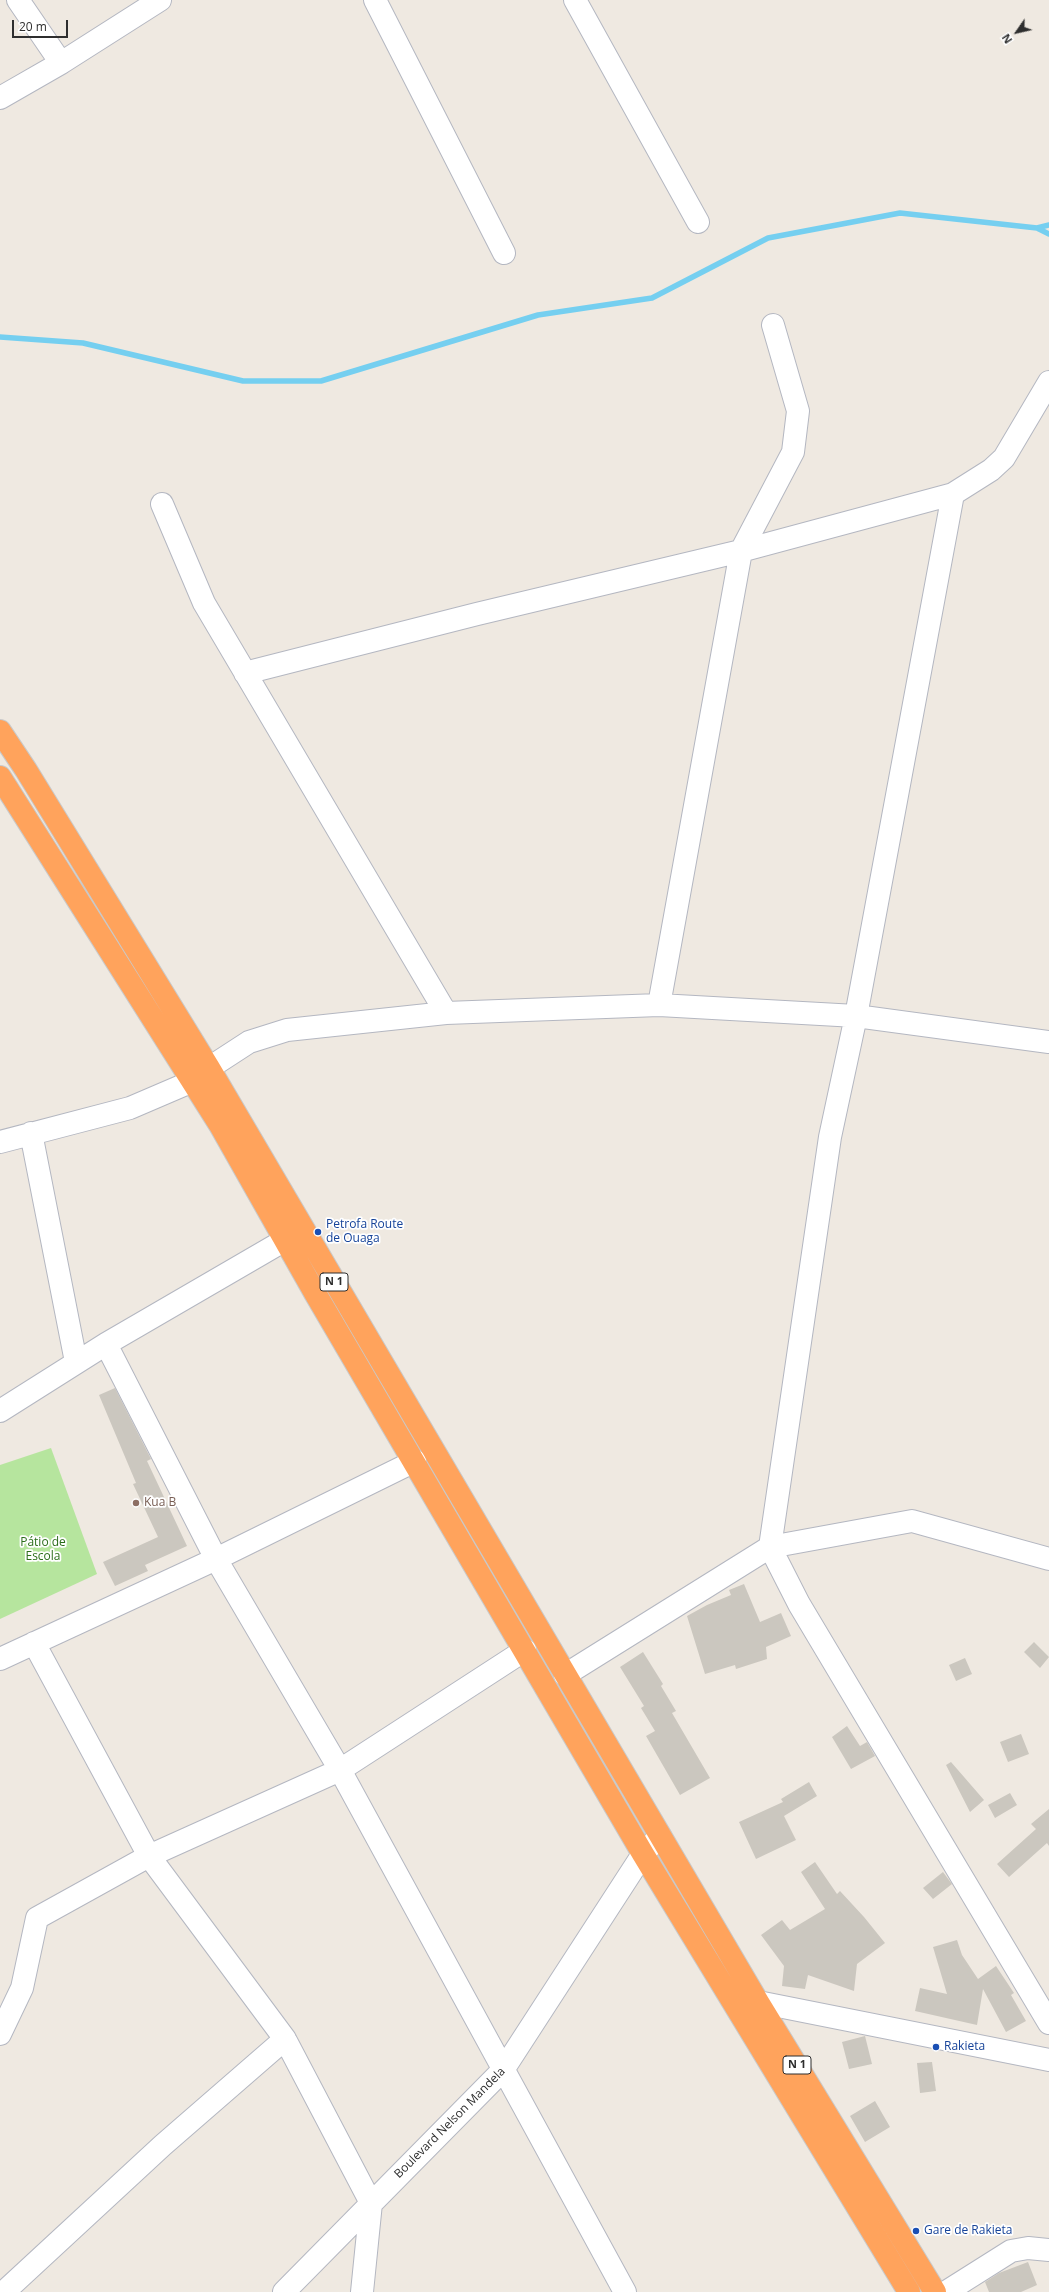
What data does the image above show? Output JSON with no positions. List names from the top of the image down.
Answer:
{
  "streets": {
    "highway": ["N 1"],
    "street": ["Boulevard Nelson Mandela"]
  },
  "crossings": [
    ["N 1", "Boulevard Nelson Mandela"]
  ],
  "parks": ["Pátio de Escola"],
  "places": [
    "Petrofa Route de Ouaga",
    "Kua B",
    "Rakieta",
    "Gare de Rakieta"
  ],
  "scale_bar": "20 m",
  "north": "bottom left"
}
